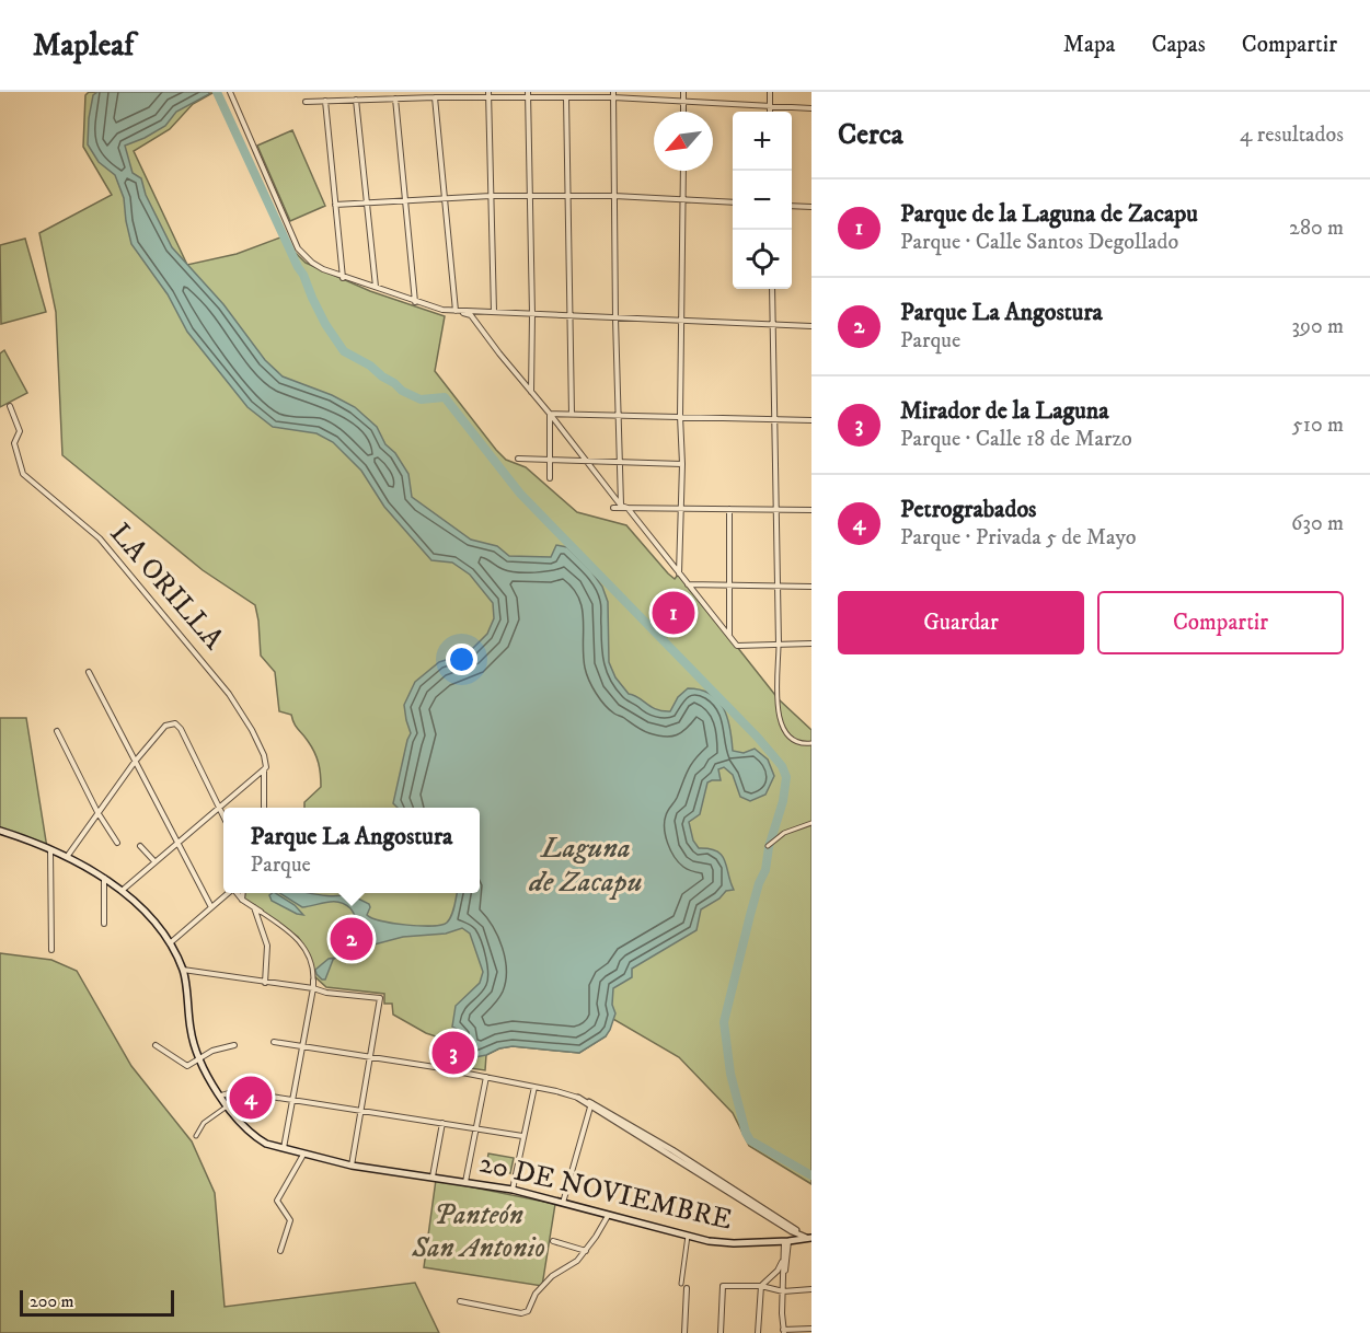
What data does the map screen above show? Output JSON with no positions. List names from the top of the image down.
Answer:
{
  "streets": {
    "main road": ["20 DE NOVIEMBRE"],
    "street": ["LA ORILLA"]
  },
  "water": ["Laguna de Zacapu"],
  "parks": ["Panteón San Antonio"],
  "scale_bar": "200 m",
  "north": "bottom left",
  "page": {
    "header": "Mapleaf",
    "nav": ["Mapa", "Capas", "Compartir"],
    "heading": ["Cerca", "4 resultados"],
    "map_buttons": ["+", "−"],
    "list": [
      {
        "mark": "1",
        "name": "Parque de la Laguna de Zacapu",
        "note": "Parque · Calle Santos Degollado",
        "value": "280 m"
      },
      {
        "mark": "2",
        "name": "Parque La Angostura",
        "note": "Parque",
        "value": "390 m"
      },
      {
        "mark": "3",
        "name": "Mirador de la Laguna",
        "note": "Parque · Calle 18 de Marzo",
        "value": "510 m"
      },
      {
        "mark": "4",
        "name": "Petrograbados",
        "note": "Parque · Privada 5 de Mayo",
        "value": "630 m"
      }
    ],
    "buttons": ["Guardar", "Compartir"],
    "pins": [
      "1",
      "2",
      "3",
      "4"
    ],
    "popup": ["Parque La Angostura", "Parque"],
    "scale": "200 m"
  }
}
